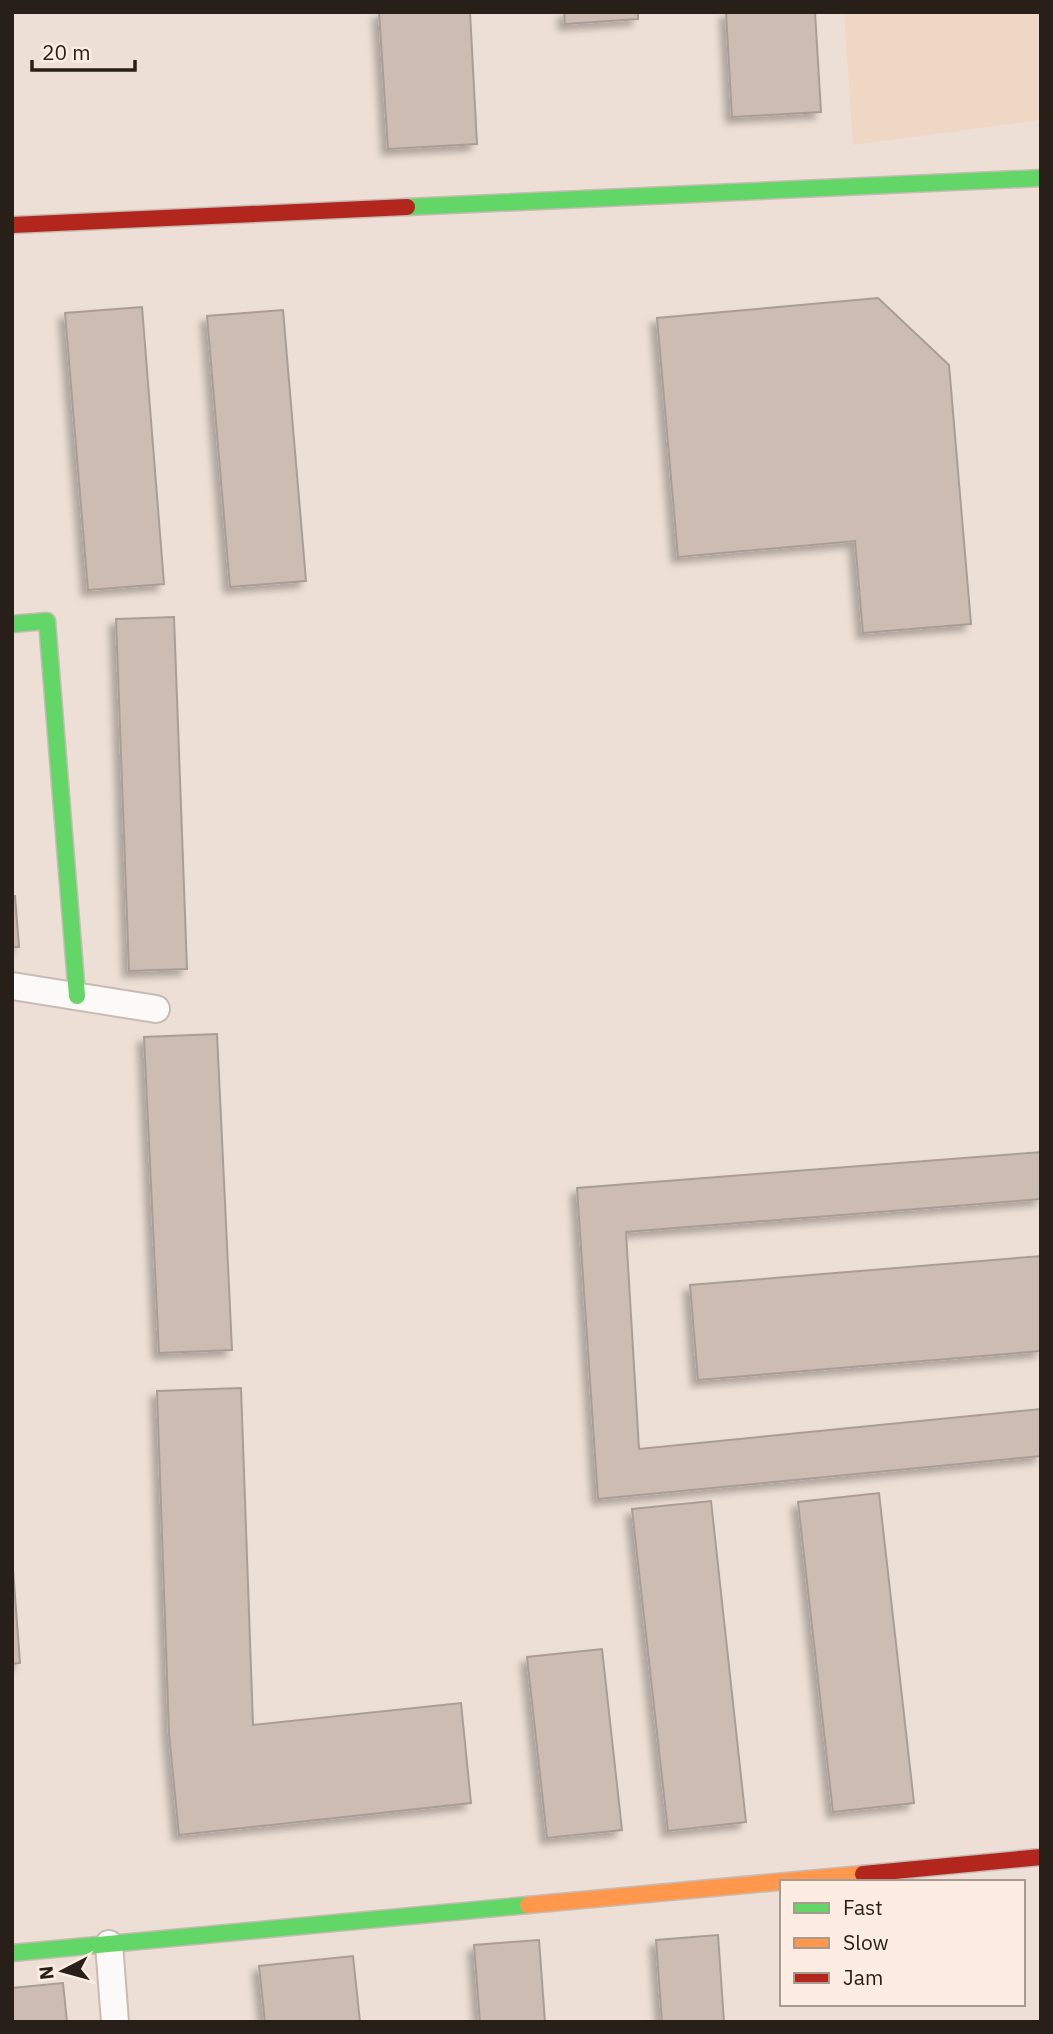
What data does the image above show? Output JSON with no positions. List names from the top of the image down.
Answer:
{
  "legend": ["Fast", "Slow", "Jam"],
  "scale_bar": "20 m",
  "north": "left"
}
